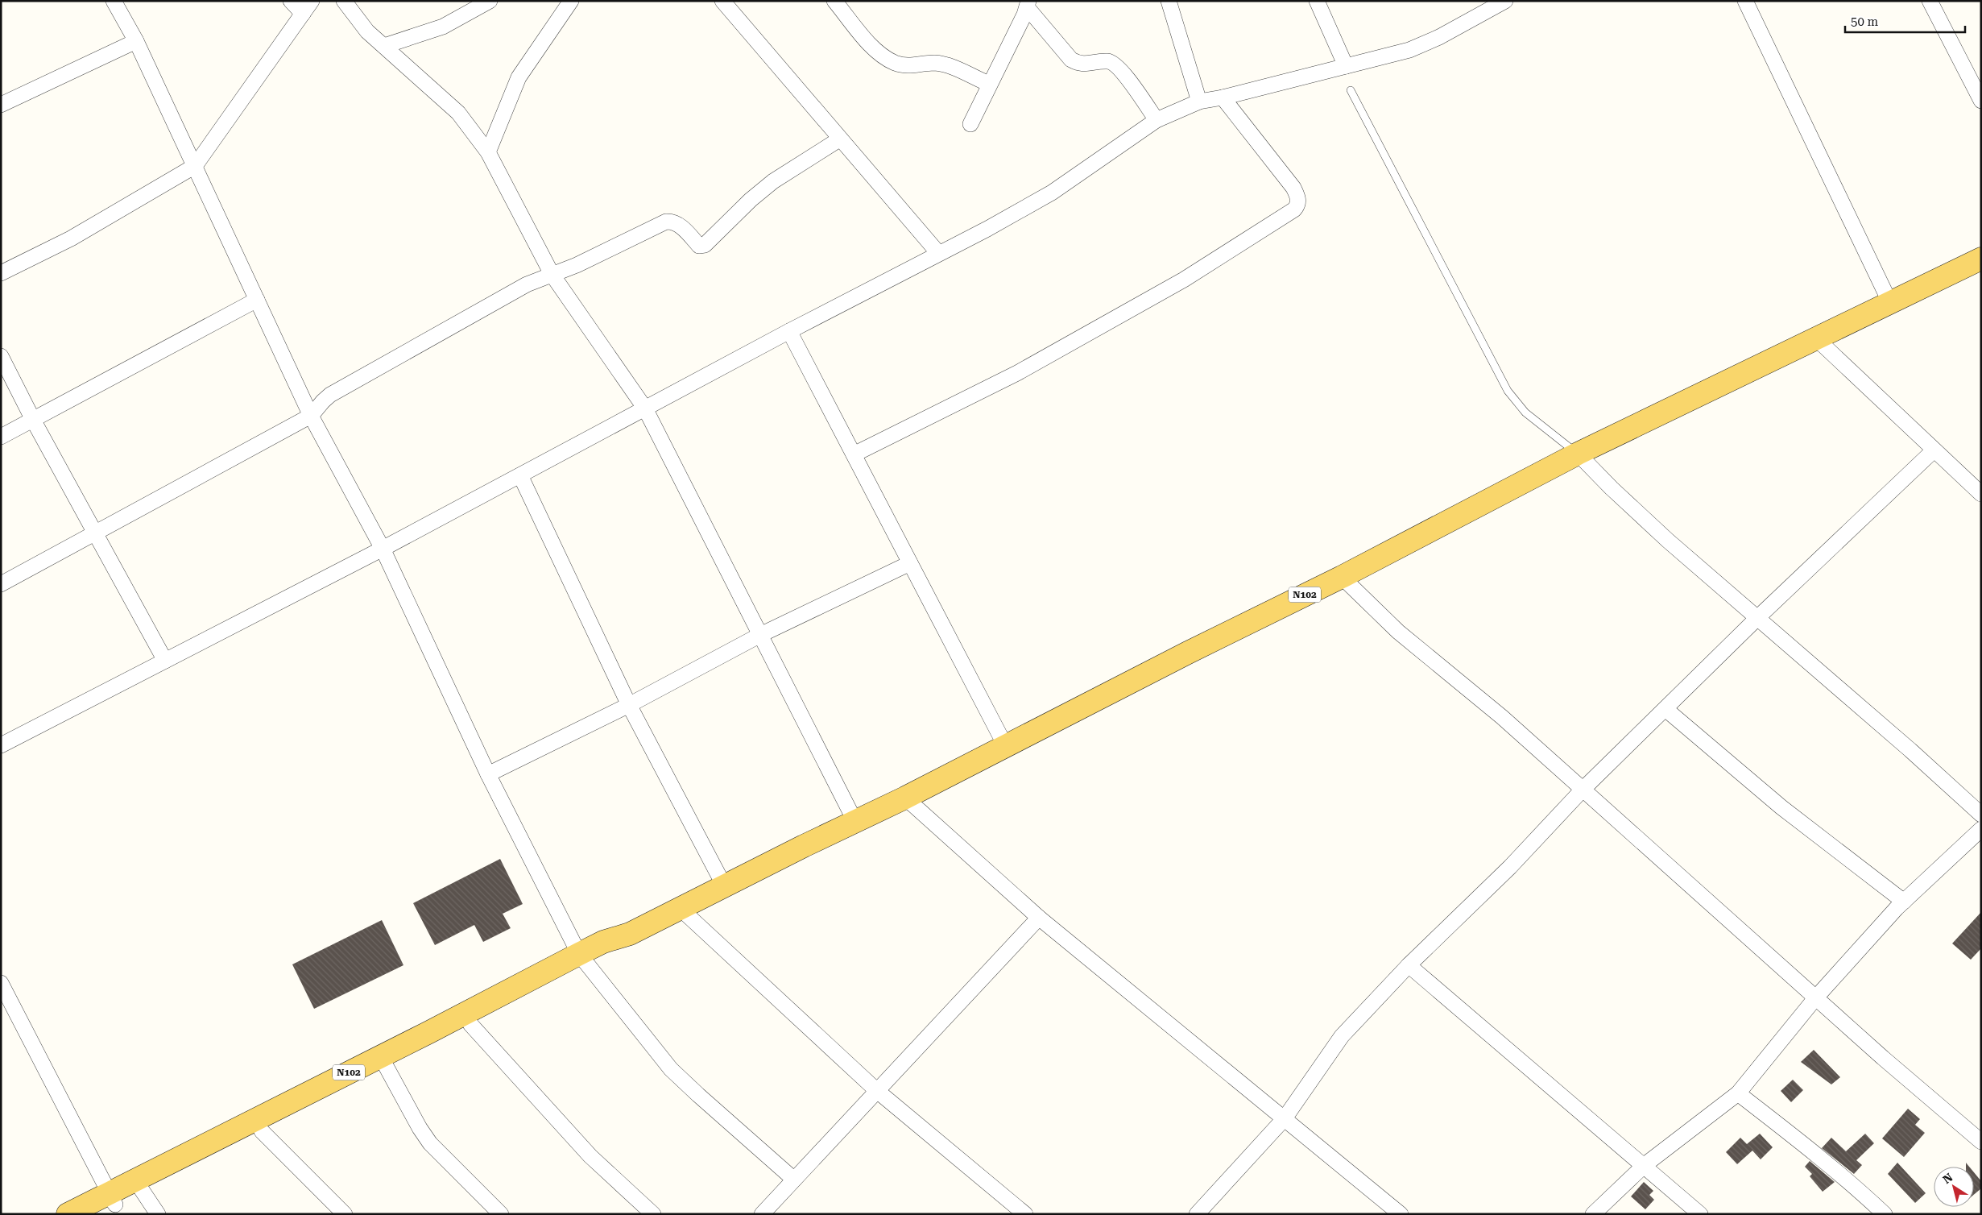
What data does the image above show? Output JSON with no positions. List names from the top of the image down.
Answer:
{
  "streets": {
    "main road": ["N102"]
  },
  "scale_bar": "50 m",
  "north": "top left"
}
